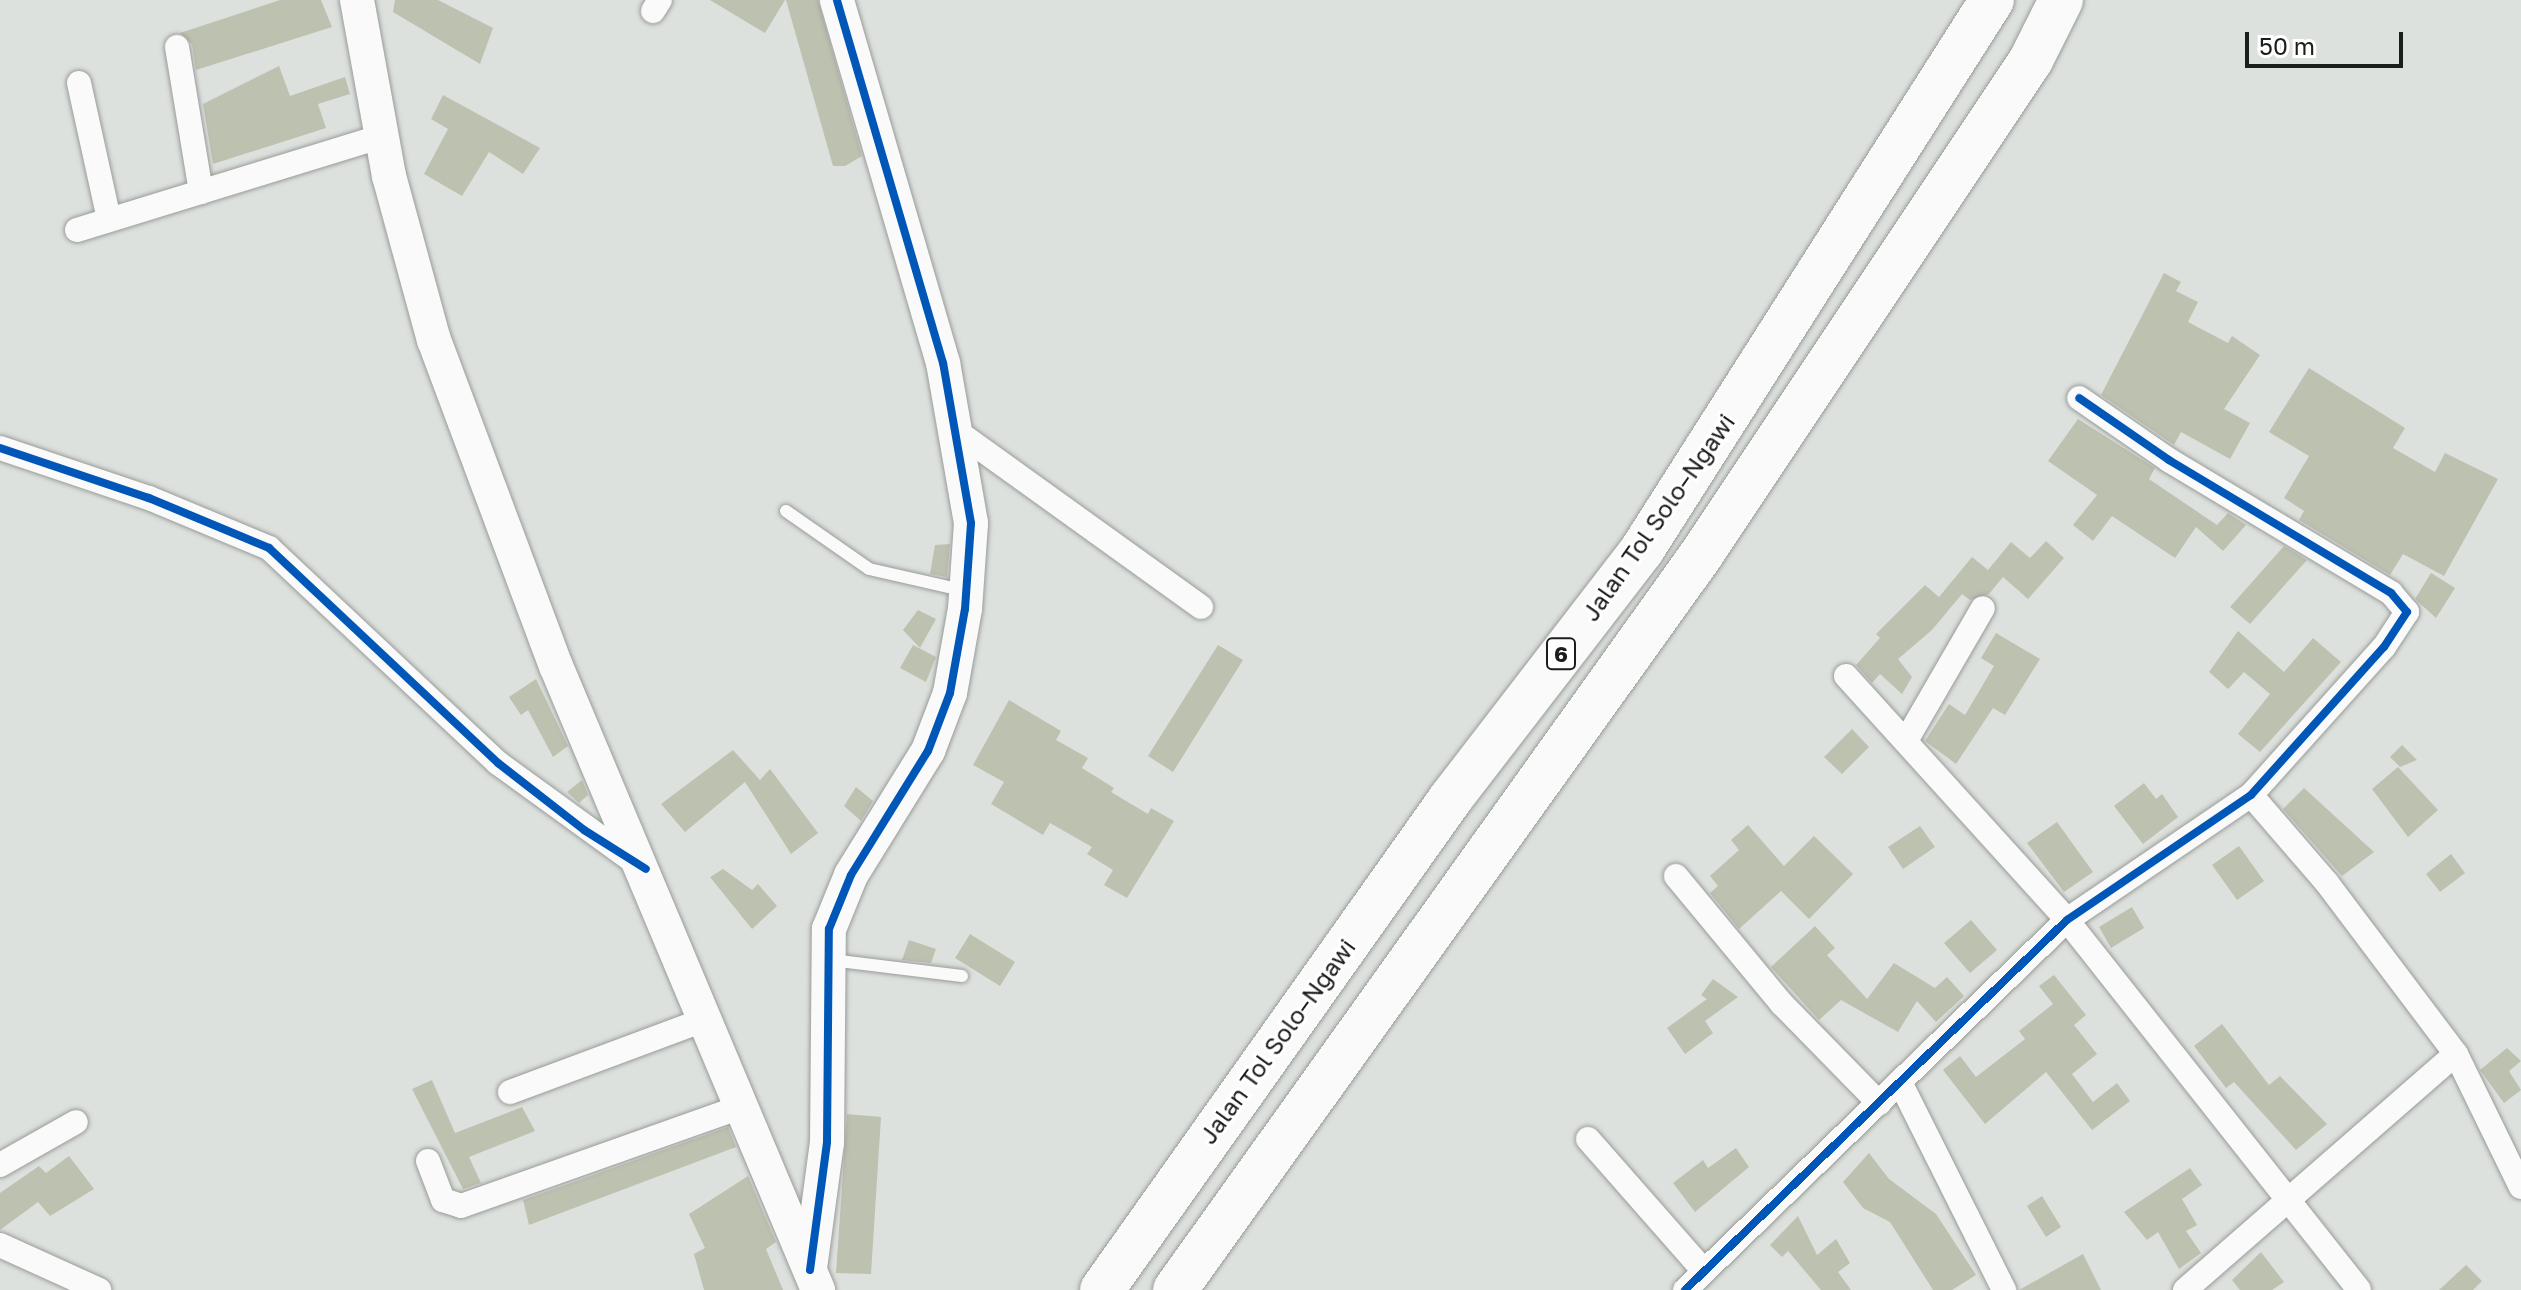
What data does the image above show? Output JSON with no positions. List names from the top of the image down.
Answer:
{
  "streets": {
    "highway": ["Jalan Tol Solo–Ngawi", "6"]
  },
  "scale_bar": "50 m"
}
